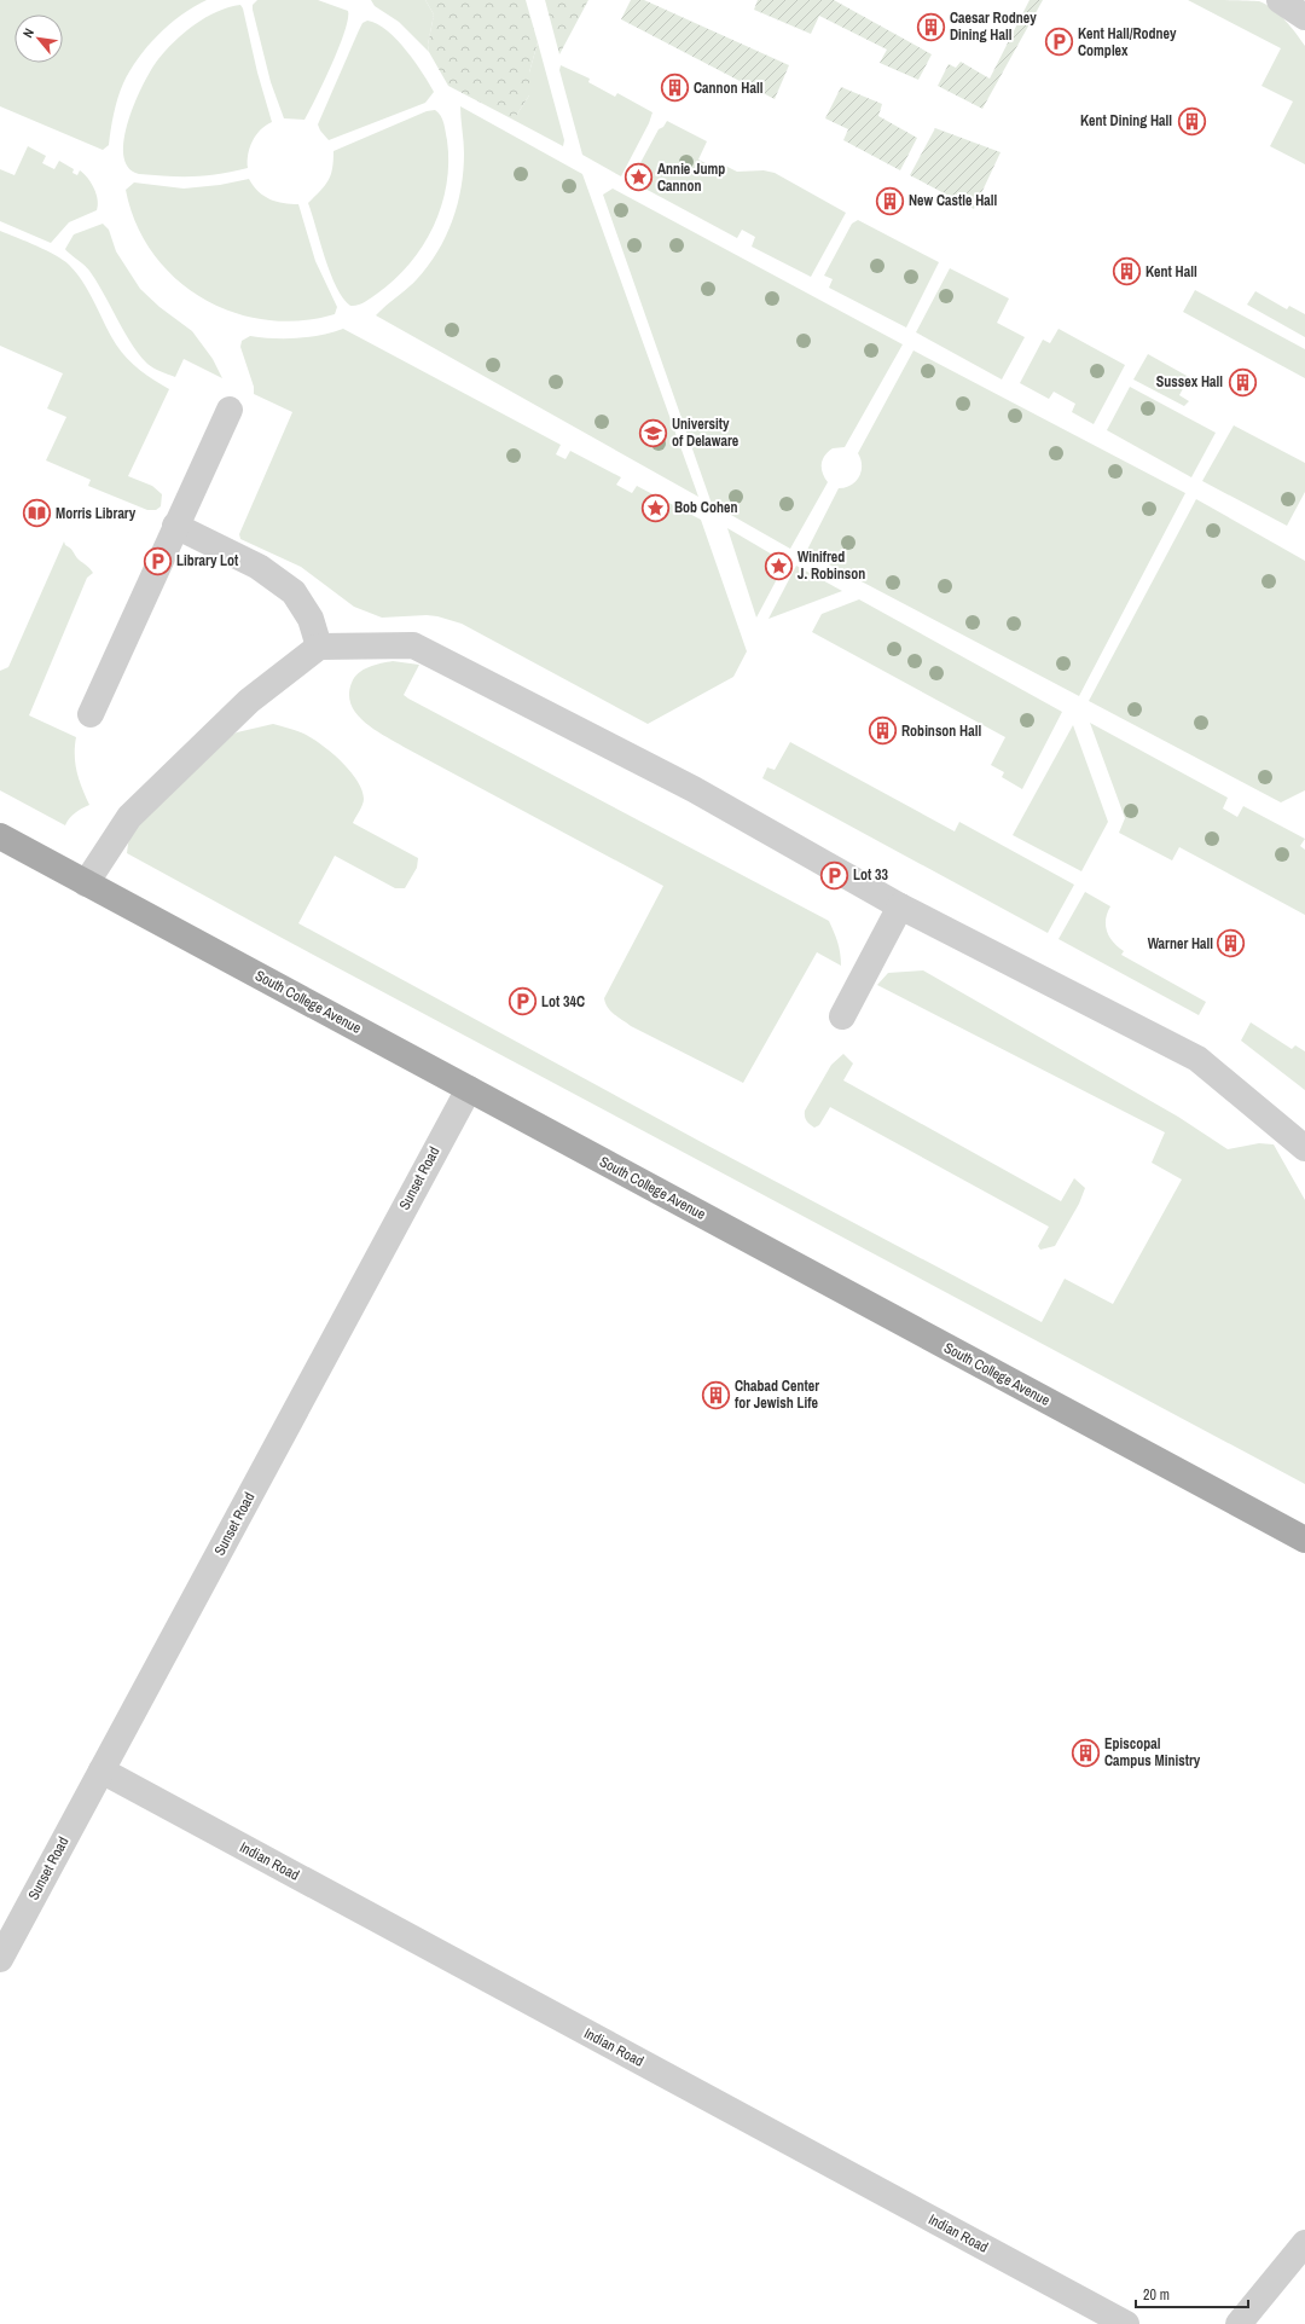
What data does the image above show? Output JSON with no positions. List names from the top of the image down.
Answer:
{
  "streets": {
    "main road": ["South College Avenue"],
    "street": ["Sunset Road", "Indian Road"]
  },
  "crossings": [
    ["South College Avenue", "Sunset Road"],
    ["Sunset Road", "Indian Road"]
  ],
  "places": {
    "building": [
      "Caesar Rodney Dining Hall",
      "Cannon Hall",
      "Kent Dining Hall",
      "New Castle Hall",
      "Kent Hall",
      "Sussex Hall",
      "Robinson Hall",
      "Warner Hall",
      "Chabad Center for Jewish Life",
      "Episcopal Campus Ministry"
    ],
    "parking": [
      "Kent Hall/Rodney Complex",
      "Library Lot",
      "Lot 33",
      "Lot 34C"
    ],
    "place": ["Annie Jump Cannon", "Bob Cohen", "Winifred J. Robinson"],
    "school or university": ["University of Delaware"],
    "library": ["Morris Library"]
  },
  "scale_bar": "20 m",
  "north": "top left"
}
